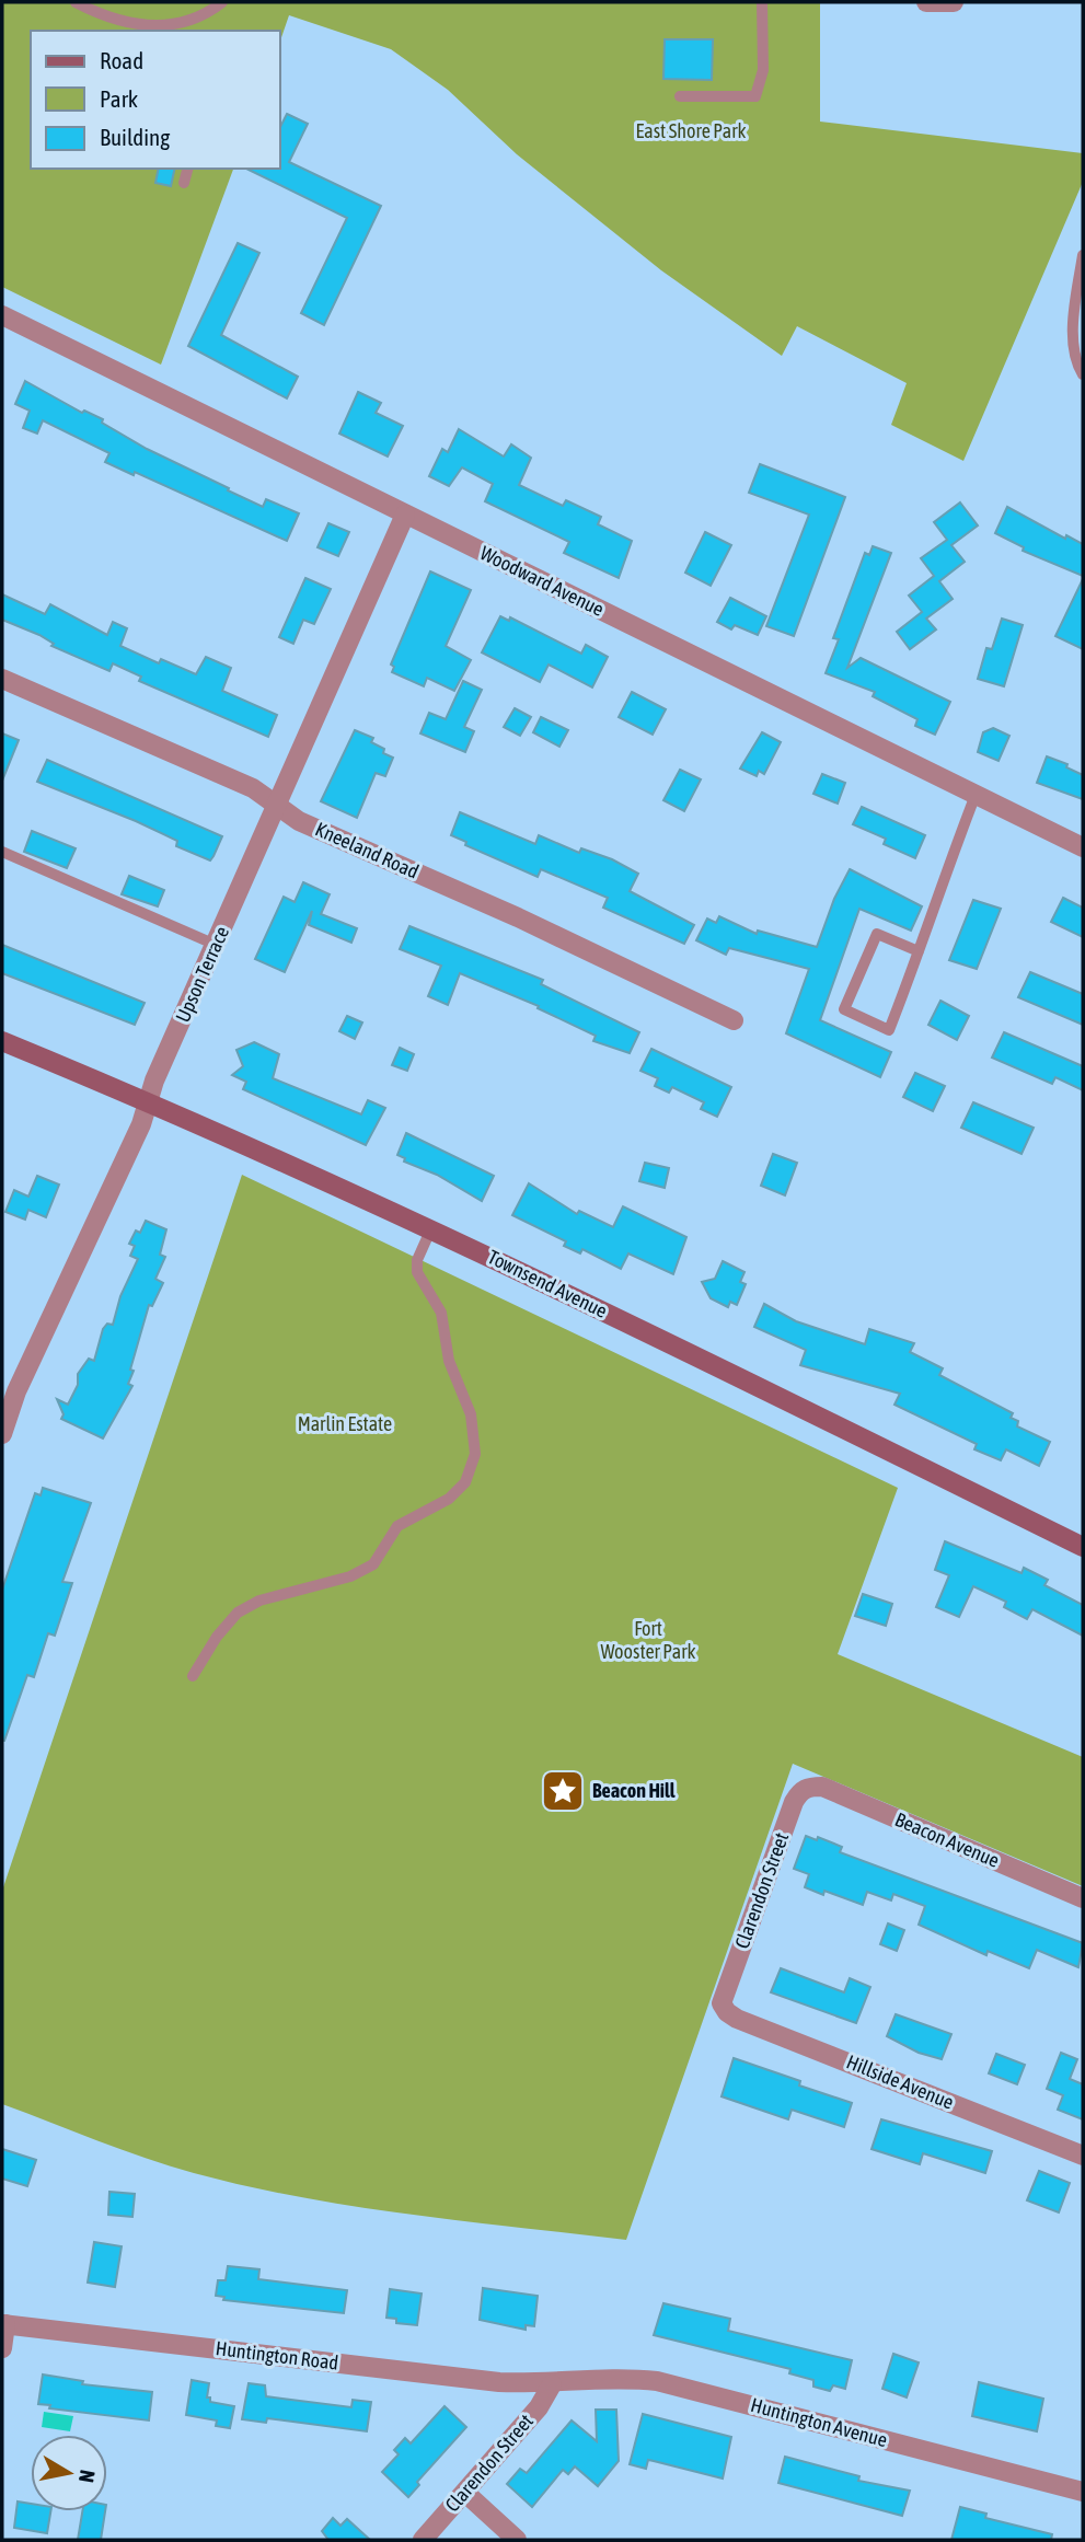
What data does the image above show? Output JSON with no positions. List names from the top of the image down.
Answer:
{
  "streets": {
    "main road": ["Townsend Avenue"],
    "street": [
      "Woodward Avenue",
      "Kneeland Road",
      "Upson Terrace",
      "Beacon Avenue",
      "Clarendon Street",
      "Hillside Avenue",
      "Huntington Road",
      "Huntington Avenue"
    ]
  },
  "crossings": [
    ["Woodward Avenue", "Upson Terrace"],
    ["Kneeland Road", "Upson Terrace"],
    ["Upson Terrace", "Townsend Avenue"],
    ["Beacon Avenue", "Clarendon Street"],
    ["Clarendon Street", "Hillside Avenue"],
    ["Clarendon Street", "Huntington Road"],
    ["Clarendon Street", "Huntington Avenue"],
    ["Huntington Road", "Huntington Avenue"]
  ],
  "parks": ["East Shore Park", "Marlin Estate", "Fort Wooster Park"],
  "places": {
    "place": ["Beacon Hill"]
  },
  "legend": ["Road", "Park", "Building"],
  "north": "right"
}
